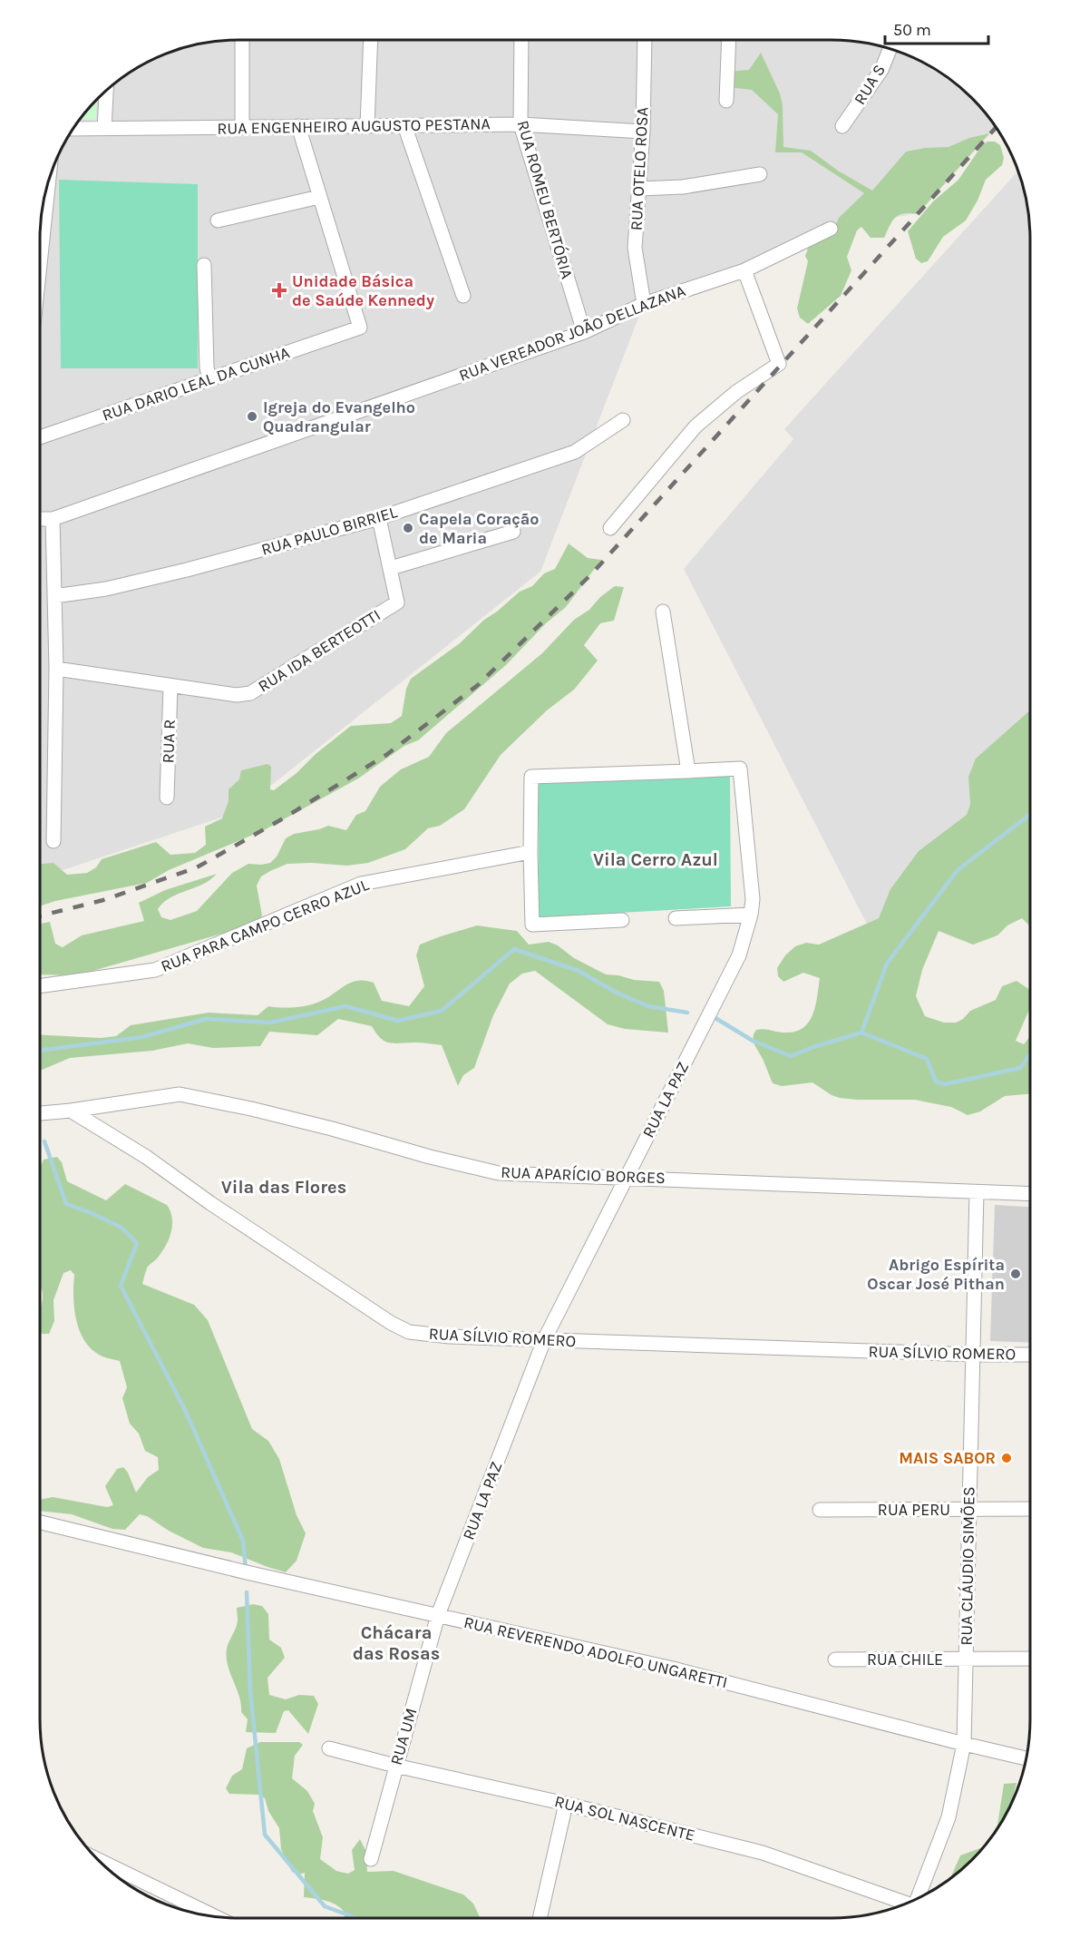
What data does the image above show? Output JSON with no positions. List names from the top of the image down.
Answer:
{
  "streets": {
    "street": [
      "RUA S",
      "RUA ENGENHEIRO AUGUSTO PESTANA",
      "RUA OTELO ROSA",
      "RUA ROMEU BERTÓRIA",
      "RUA VEREADOR JOÃO DELLAZANA",
      "RUA DARIO LEAL DA CUNHA",
      "RUA PAULO BIRRIEL",
      "RUA IDA BERTEOTTI",
      "RUA R",
      "RUA PARA CAMPO CERRO AZUL",
      "RUA LA PAZ",
      "RUA APARÍCIO BORGES",
      "RUA SÍLVIO ROMERO",
      "RUA PERU",
      "RUA CLÁUDIO SIMÕES",
      "RUA REVERENDO ADOLFO UNGARETTI",
      "RUA CHILE",
      "RUA UM",
      "RUA SOL NASCENTE"
    ]
  },
  "crossings": [
    ["RUA ENGENHEIRO AUGUSTO PESTANA", "RUA OTELO ROSA"],
    ["RUA ENGENHEIRO AUGUSTO PESTANA", "RUA ROMEU BERTÓRIA"],
    ["RUA OTELO ROSA", "RUA VEREADOR JOÃO DELLAZANA"],
    ["RUA ROMEU BERTÓRIA", "RUA VEREADOR JOÃO DELLAZANA"],
    ["RUA PAULO BIRRIEL", "RUA IDA BERTEOTTI"],
    ["RUA IDA BERTEOTTI", "RUA R"],
    ["RUA LA PAZ", "RUA APARÍCIO BORGES"],
    ["RUA LA PAZ", "RUA SÍLVIO ROMERO"],
    ["RUA LA PAZ", "RUA REVERENDO ADOLFO UNGARETTI"],
    ["RUA LA PAZ", "RUA UM"],
    ["RUA APARÍCIO BORGES", "RUA SÍLVIO ROMERO"],
    ["RUA APARÍCIO BORGES", "RUA CLÁUDIO SIMÕES"],
    ["RUA SÍLVIO ROMERO", "RUA CLÁUDIO SIMÕES"],
    ["RUA PERU", "RUA CLÁUDIO SIMÕES"],
    ["RUA CLÁUDIO SIMÕES", "RUA REVERENDO ADOLFO UNGARETTI"],
    ["RUA CLÁUDIO SIMÕES", "RUA CHILE"],
    ["RUA REVERENDO ADOLFO UNGARETTI", "RUA UM"],
    ["RUA UM", "RUA SOL NASCENTE"]
  ],
  "districts": ["Vila Cerro Azul", "Vila das Flores", "Chácara das Rosas"],
  "places": {
    "health": ["Unidade Básica de Saúde Kennedy"],
    "other": [
      "Igreja do Evangelho Quadrangular",
      "Capela Coração de Maria",
      "Abrigo Espírita Oscar José Pithan",
      "MAIS SABOR"
    ]
  },
  "scale_bar": "50 m"
}
